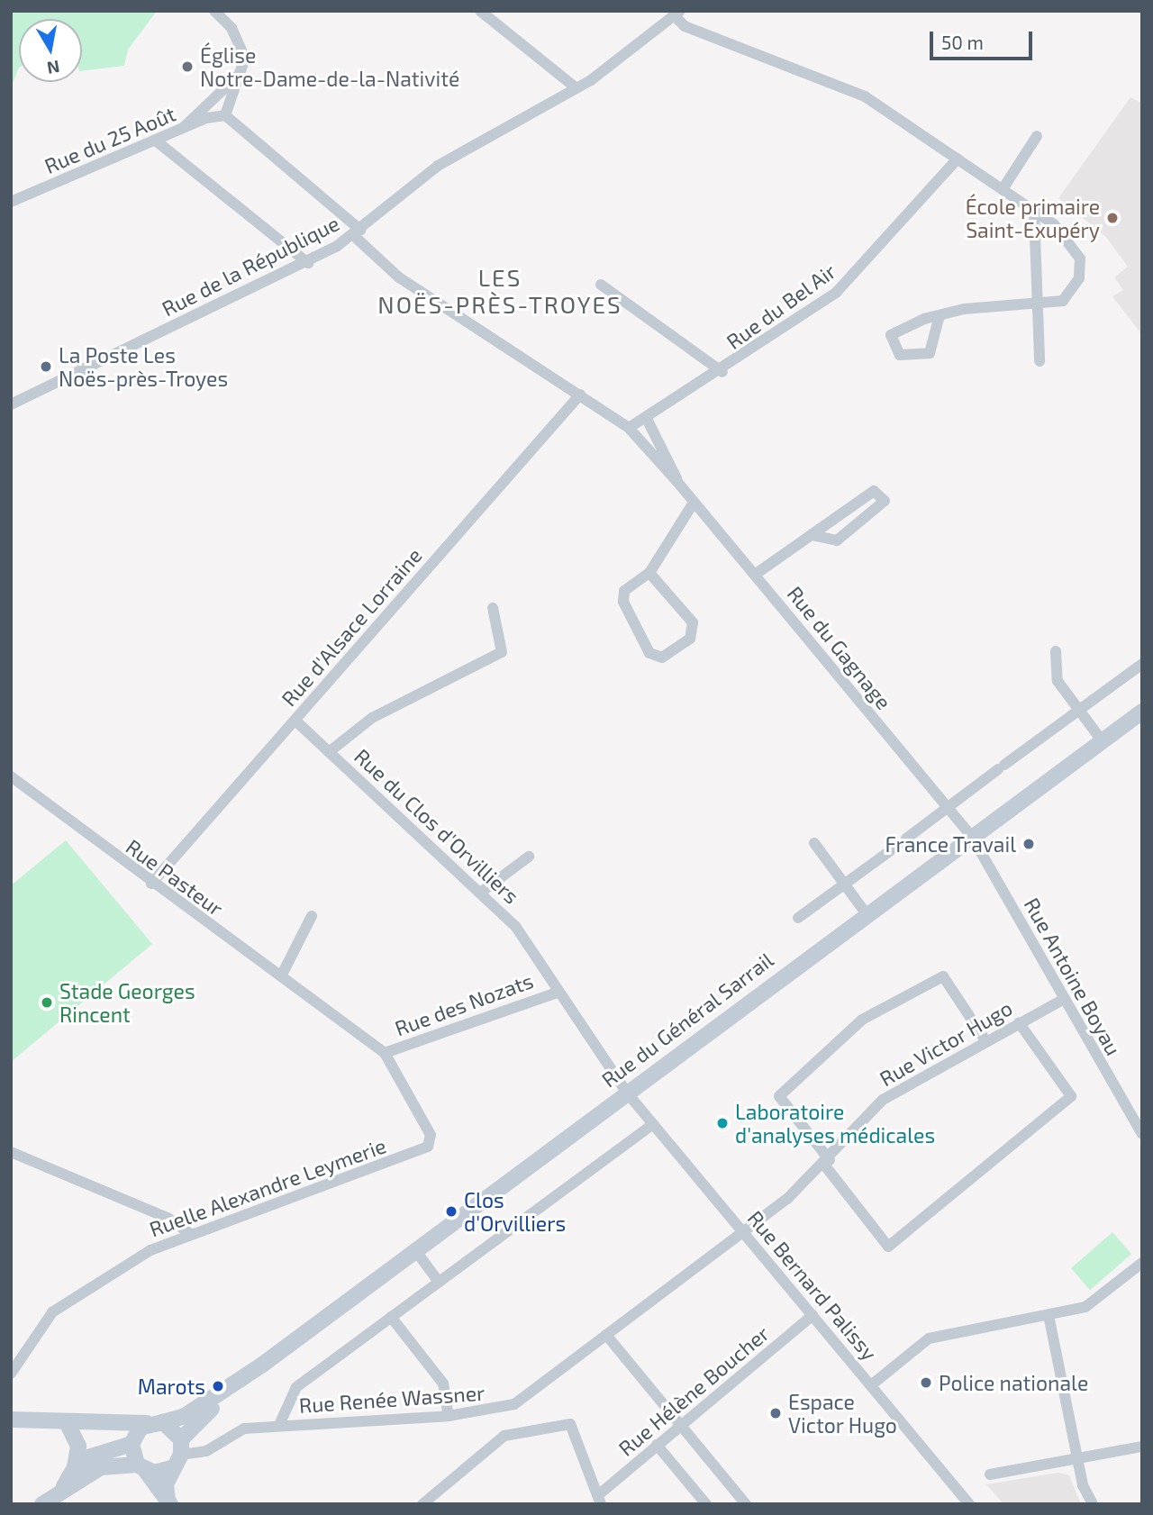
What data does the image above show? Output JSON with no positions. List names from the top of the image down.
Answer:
{
  "streets": {
    "main road": ["Rue du Général Sarrail"],
    "street": [
      "Rue du 25 Août",
      "Rue de la République",
      "Rue du Bel Air",
      "Rue d'Alsace Lorraine",
      "Rue du Gagnage",
      "Rue du Clos d'Orvilliers",
      "Rue Pasteur",
      "Rue Antoine Boyau",
      "Rue des Nozats",
      "Rue Victor Hugo",
      "Ruelle Alexandre Leymerie",
      "Rue Bernard Palissy",
      "Rue Hélène Boucher",
      "Rue Renée Wassner"
    ]
  },
  "crossings": [
    ["Rue du 25 Août", "Rue du Gagnage"],
    ["Rue de la République", "Rue du Gagnage"],
    ["Rue du Bel Air", "Rue du Gagnage"],
    ["Rue d'Alsace Lorraine", "Rue du Gagnage"],
    ["Rue d'Alsace Lorraine", "Rue du Clos d'Orvilliers"],
    ["Rue d'Alsace Lorraine", "Rue Pasteur"],
    ["Rue du Gagnage", "Rue Antoine Boyau"],
    ["Rue du Gagnage", "Rue du Général Sarrail"],
    ["Rue du Clos d'Orvilliers", "Rue des Nozats"],
    ["Rue du Clos d'Orvilliers", "Rue du Général Sarrail"],
    ["Rue du Clos d'Orvilliers", "Rue Bernard Palissy"],
    ["Rue Pasteur", "Rue des Nozats"],
    ["Rue Pasteur", "Ruelle Alexandre Leymerie"],
    ["Rue Antoine Boyau", "Rue du Général Sarrail"],
    ["Rue Antoine Boyau", "Rue Victor Hugo"],
    ["Rue des Nozats", "Ruelle Alexandre Leymerie"],
    ["Rue du Général Sarrail", "Rue Bernard Palissy"],
    ["Rue du Général Sarrail", "Rue Renée Wassner"],
    ["Rue Victor Hugo", "Rue Bernard Palissy"],
    ["Rue Victor Hugo", "Rue Renée Wassner"],
    ["Rue Bernard Palissy", "Rue Hélène Boucher"],
    ["Rue Bernard Palissy", "Rue Renée Wassner"]
  ],
  "districts": ["LES NOËS-PRÈS-TROYES"],
  "places": [
    "Église Notre-Dame-de-la-Nativité",
    "École primaire Saint-Exupéry",
    "La Poste Les Noës-près-Troyes",
    "France Travail",
    "Stade Georges Rincent",
    "Laboratoire d'analyses médicales",
    "Clos d'Orvilliers",
    "Police nationale",
    "Marots",
    "Espace Victor Hugo"
  ],
  "scale_bar": "50 m",
  "north": "bottom"
}
